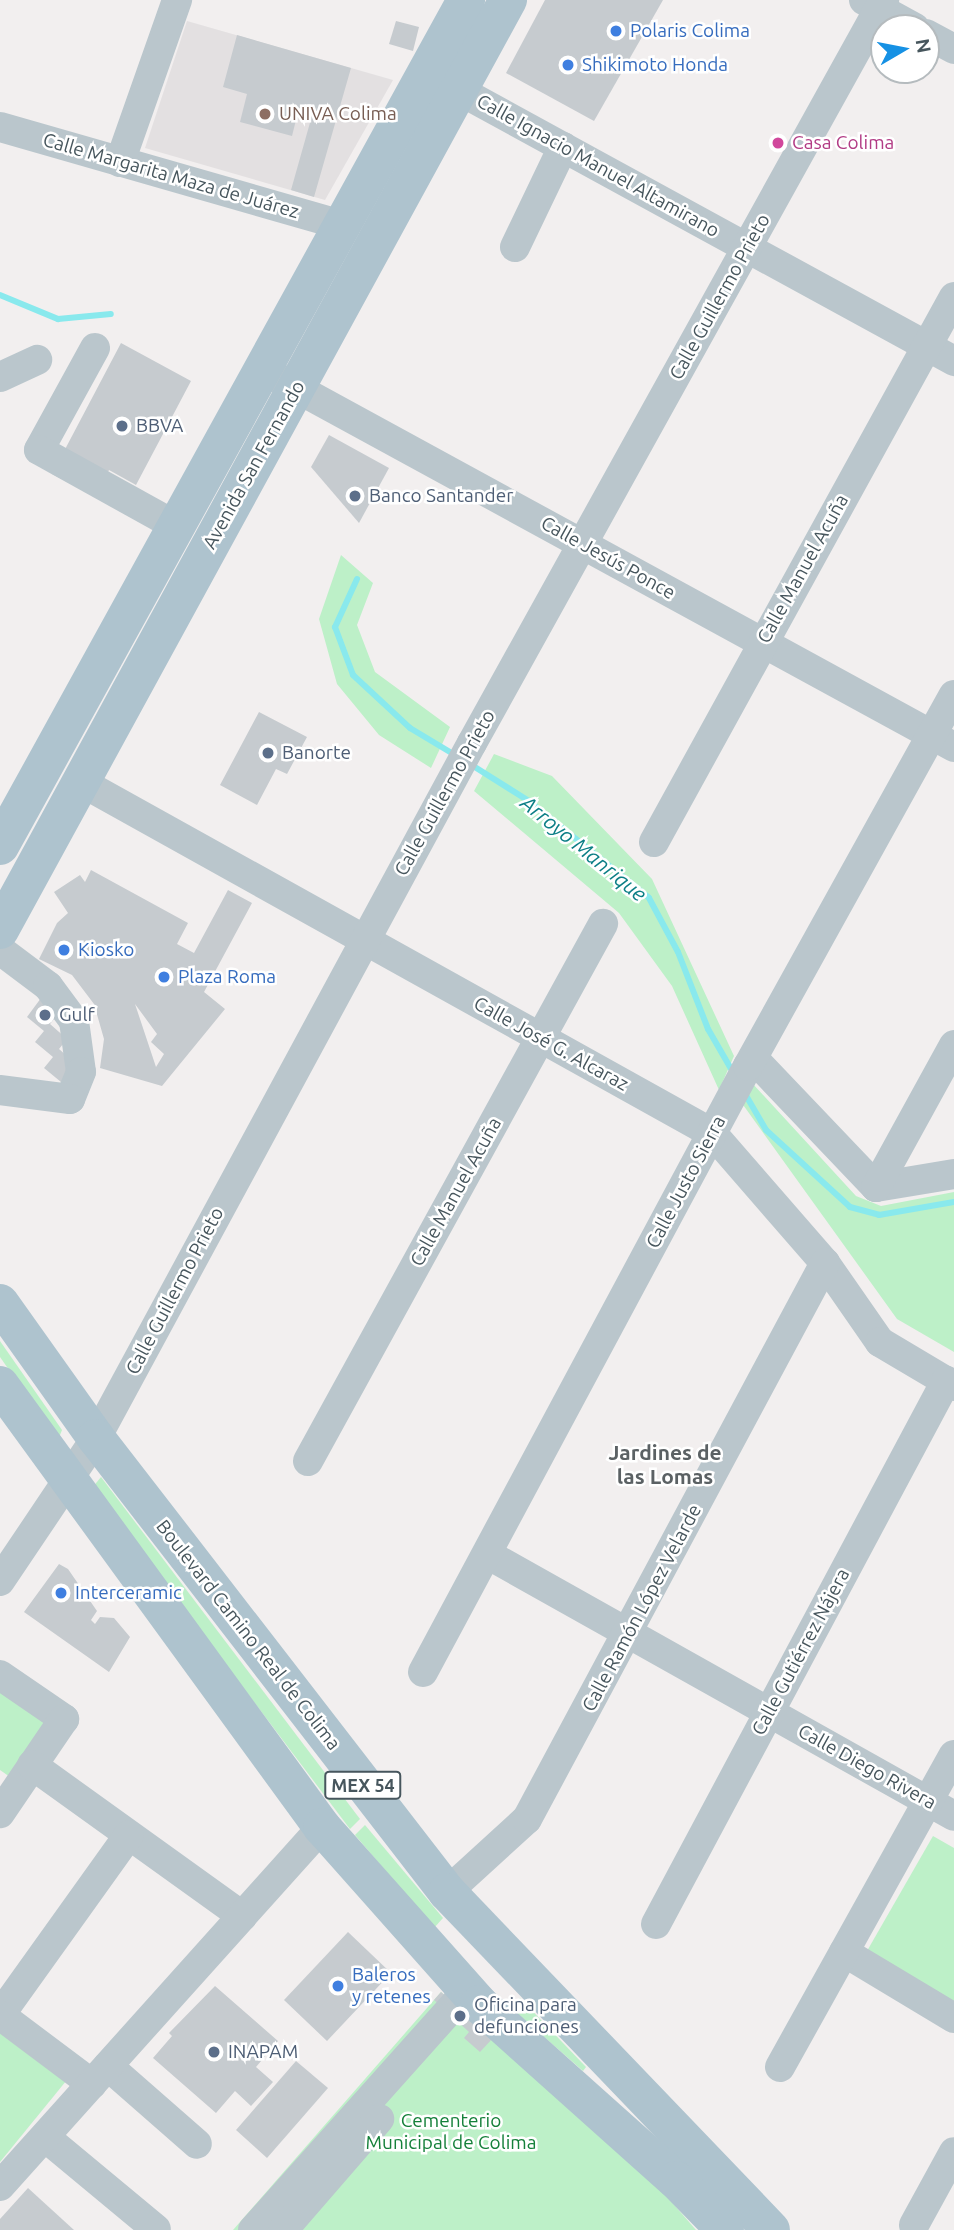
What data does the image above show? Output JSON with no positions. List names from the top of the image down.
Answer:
{
  "streets": {
    "main road": ["Avenida San Fernando", "Boulevard Camino Real de Colima", "MEX 54"],
    "street": [
      "Calle Ignacio Manuel Altamirano",
      "Calle Margarita Maza de Juárez",
      "Calle Guillermo Prieto",
      "Calle Jesús Ponce",
      "Calle Manuel Acuña",
      "Calle José G. Alcaraz",
      "Calle Justo Sierra",
      "Calle Ramón López Velarde",
      "Calle Gutiérrez Nájera",
      "Calle Diego Rivera"
    ]
  },
  "crossings": [
    ["Calle Ignacio Manuel Altamirano", "Calle Guillermo Prieto"],
    ["Calle Ignacio Manuel Altamirano", "Avenida San Fernando"],
    ["Calle Ignacio Manuel Altamirano", "Calle Manuel Acuña"],
    ["Calle Margarita Maza de Juárez", "Avenida San Fernando"],
    ["Calle Guillermo Prieto", "Calle Jesús Ponce"],
    ["Calle Guillermo Prieto", "Calle José G. Alcaraz"],
    ["Calle Guillermo Prieto", "Boulevard Camino Real de Colima"],
    ["Calle Guillermo Prieto", "MEX 54"],
    ["Avenida San Fernando", "Calle Jesús Ponce"],
    ["Avenida San Fernando", "Calle José G. Alcaraz"],
    ["Calle Jesús Ponce", "Calle Manuel Acuña"],
    ["Calle Jesús Ponce", "Calle Justo Sierra"],
    ["Calle Manuel Acuña", "Calle José G. Alcaraz"],
    ["Calle José G. Alcaraz", "Calle Justo Sierra"],
    ["Calle José G. Alcaraz", "Calle Ramón López Velarde"],
    ["Calle José G. Alcaraz", "Calle Gutiérrez Nájera"],
    ["Calle Justo Sierra", "Calle Diego Rivera"],
    ["Calle Ramón López Velarde", "Boulevard Camino Real de Colima"],
    ["Calle Ramón López Velarde", "Calle Diego Rivera"],
    ["Calle Gutiérrez Nájera", "Calle Diego Rivera"]
  ],
  "districts": ["Jardines de las Lomas"],
  "water": ["Arroyo Manrique"],
  "parks": ["Cementerio Municipal de Colima"],
  "places": [
    "Polaris Colima",
    "Shikimoto Honda",
    "UNIVA Colima",
    "Casa Colima",
    "BBVA",
    "Banco Santander",
    "Banorte",
    "Kiosko",
    "Plaza Roma",
    "Gulf",
    "Interceramic",
    "Baleros y retenes",
    "Oficina para defunciones",
    "INAPAM"
  ],
  "north": "right"
}
